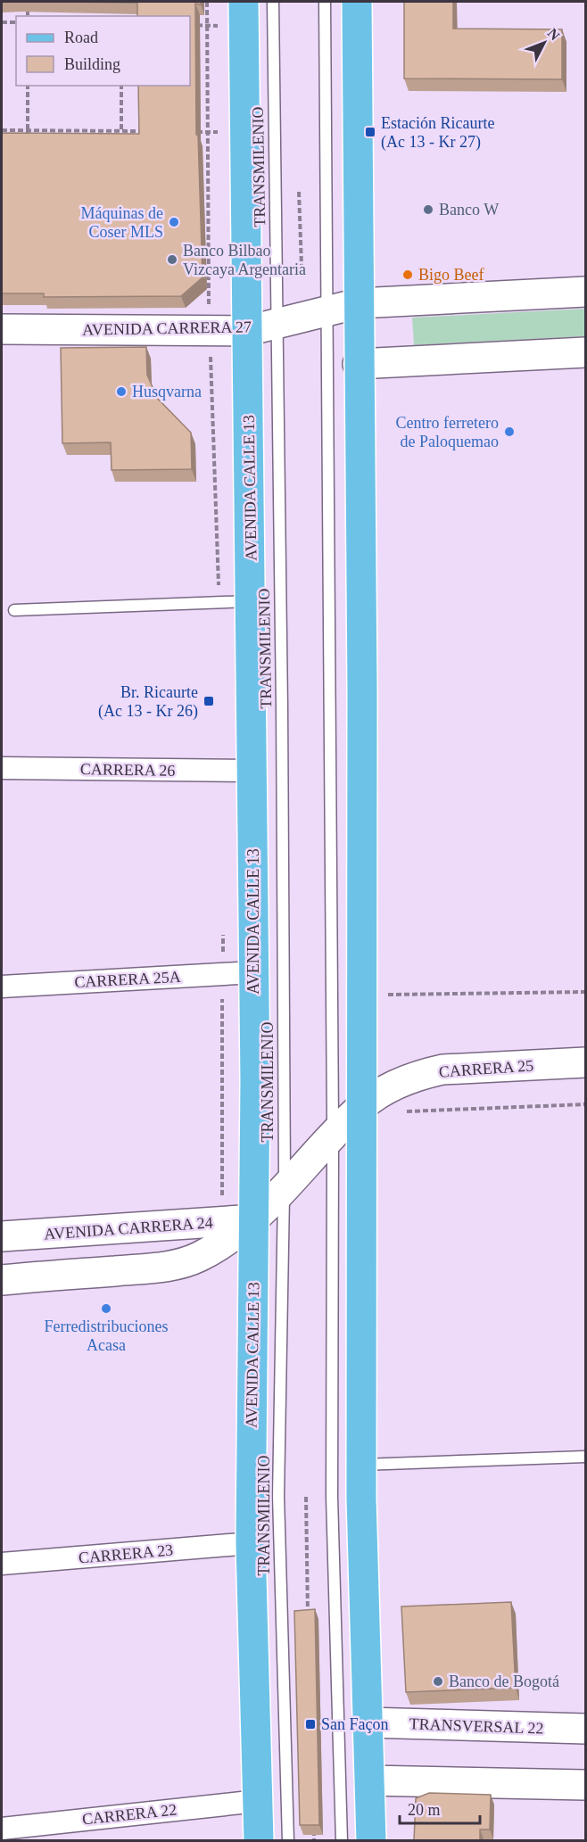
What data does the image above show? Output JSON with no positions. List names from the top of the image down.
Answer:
{
  "streets": {
    "main road": [
      "AVENIDA CARRERA 27",
      "AVENIDA CALLE 13",
      "CARRERA 25",
      "AVENIDA CARRERA 24",
      "TRANSVERSAL 22"
    ],
    "street": [
      "CARRERA 26",
      "CARRERA 25A",
      "CARRERA 23",
      "CARRERA 22"
    ],
    "lane": ["TRANSMILENIO"]
  },
  "crossings": [
    ["TRANSMILENIO", "AVENIDA CARRERA 27"],
    ["TRANSMILENIO", "AVENIDA CARRERA 24"],
    ["AVENIDA CARRERA 27", "AVENIDA CALLE 13"],
    ["AVENIDA CALLE 13", "CARRERA 26"],
    ["AVENIDA CALLE 13", "CARRERA 25A"],
    ["AVENIDA CALLE 13", "AVENIDA CARRERA 24"],
    ["AVENIDA CALLE 13", "CARRERA 23"],
    ["AVENIDA CALLE 13", "CARRERA 22"],
    ["CARRERA 25", "AVENIDA CARRERA 24"]
  ],
  "places": {
    "transit": ["Estación Ricaurte (Ac 13 - Kr 27)", "Br. Ricaurte (Ac 13 - Kr 26)", "San Façon"],
    "other": [
      "Banco W",
      "Máquinas de Coser MLS",
      "Banco Bilbao Vizcaya Argentaria",
      "Bigo Beef",
      "Husqvarna",
      "Centro ferretero de Paloquemao",
      "Ferredistribuciones Acasa",
      "Banco de Bogotá"
    ]
  },
  "legend": ["Road", "Building"],
  "scale_bar": "20 m",
  "north": "top right"
}
